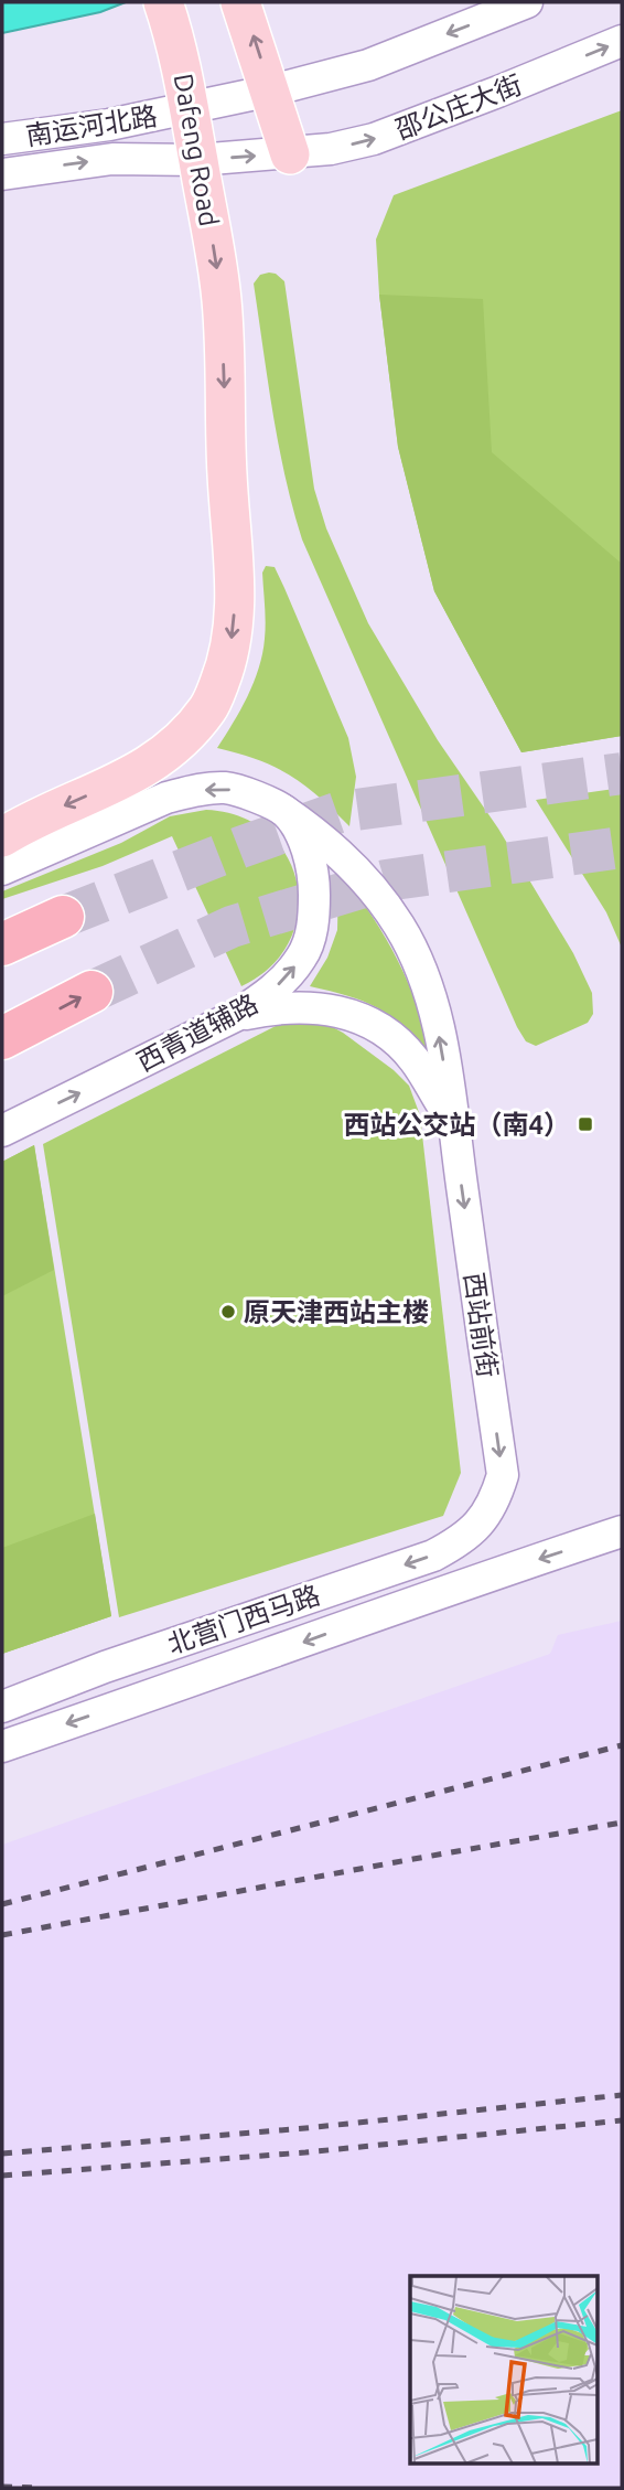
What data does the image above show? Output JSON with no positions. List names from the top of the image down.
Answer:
{
  "streets": {
    "main road": ["Dafeng Road"],
    "street": [
      "邵公庄大街",
      "南运河北路",
      "西青道辅路",
      "西站前街",
      "北营门西马路"
    ]
  },
  "crossings": [
    ["邵公庄大街", "南运河北路"],
    ["南运河北路", "Dafeng Road"],
    ["西青道辅路", "西站前街"],
    ["西站前街", "北营门西马路"]
  ],
  "one_way": ["Dafeng Road", "西青道辅路"],
  "places": {
    "transit": ["西站公交站（南4）"],
    "other": ["原天津西站主楼"]
  }
}
